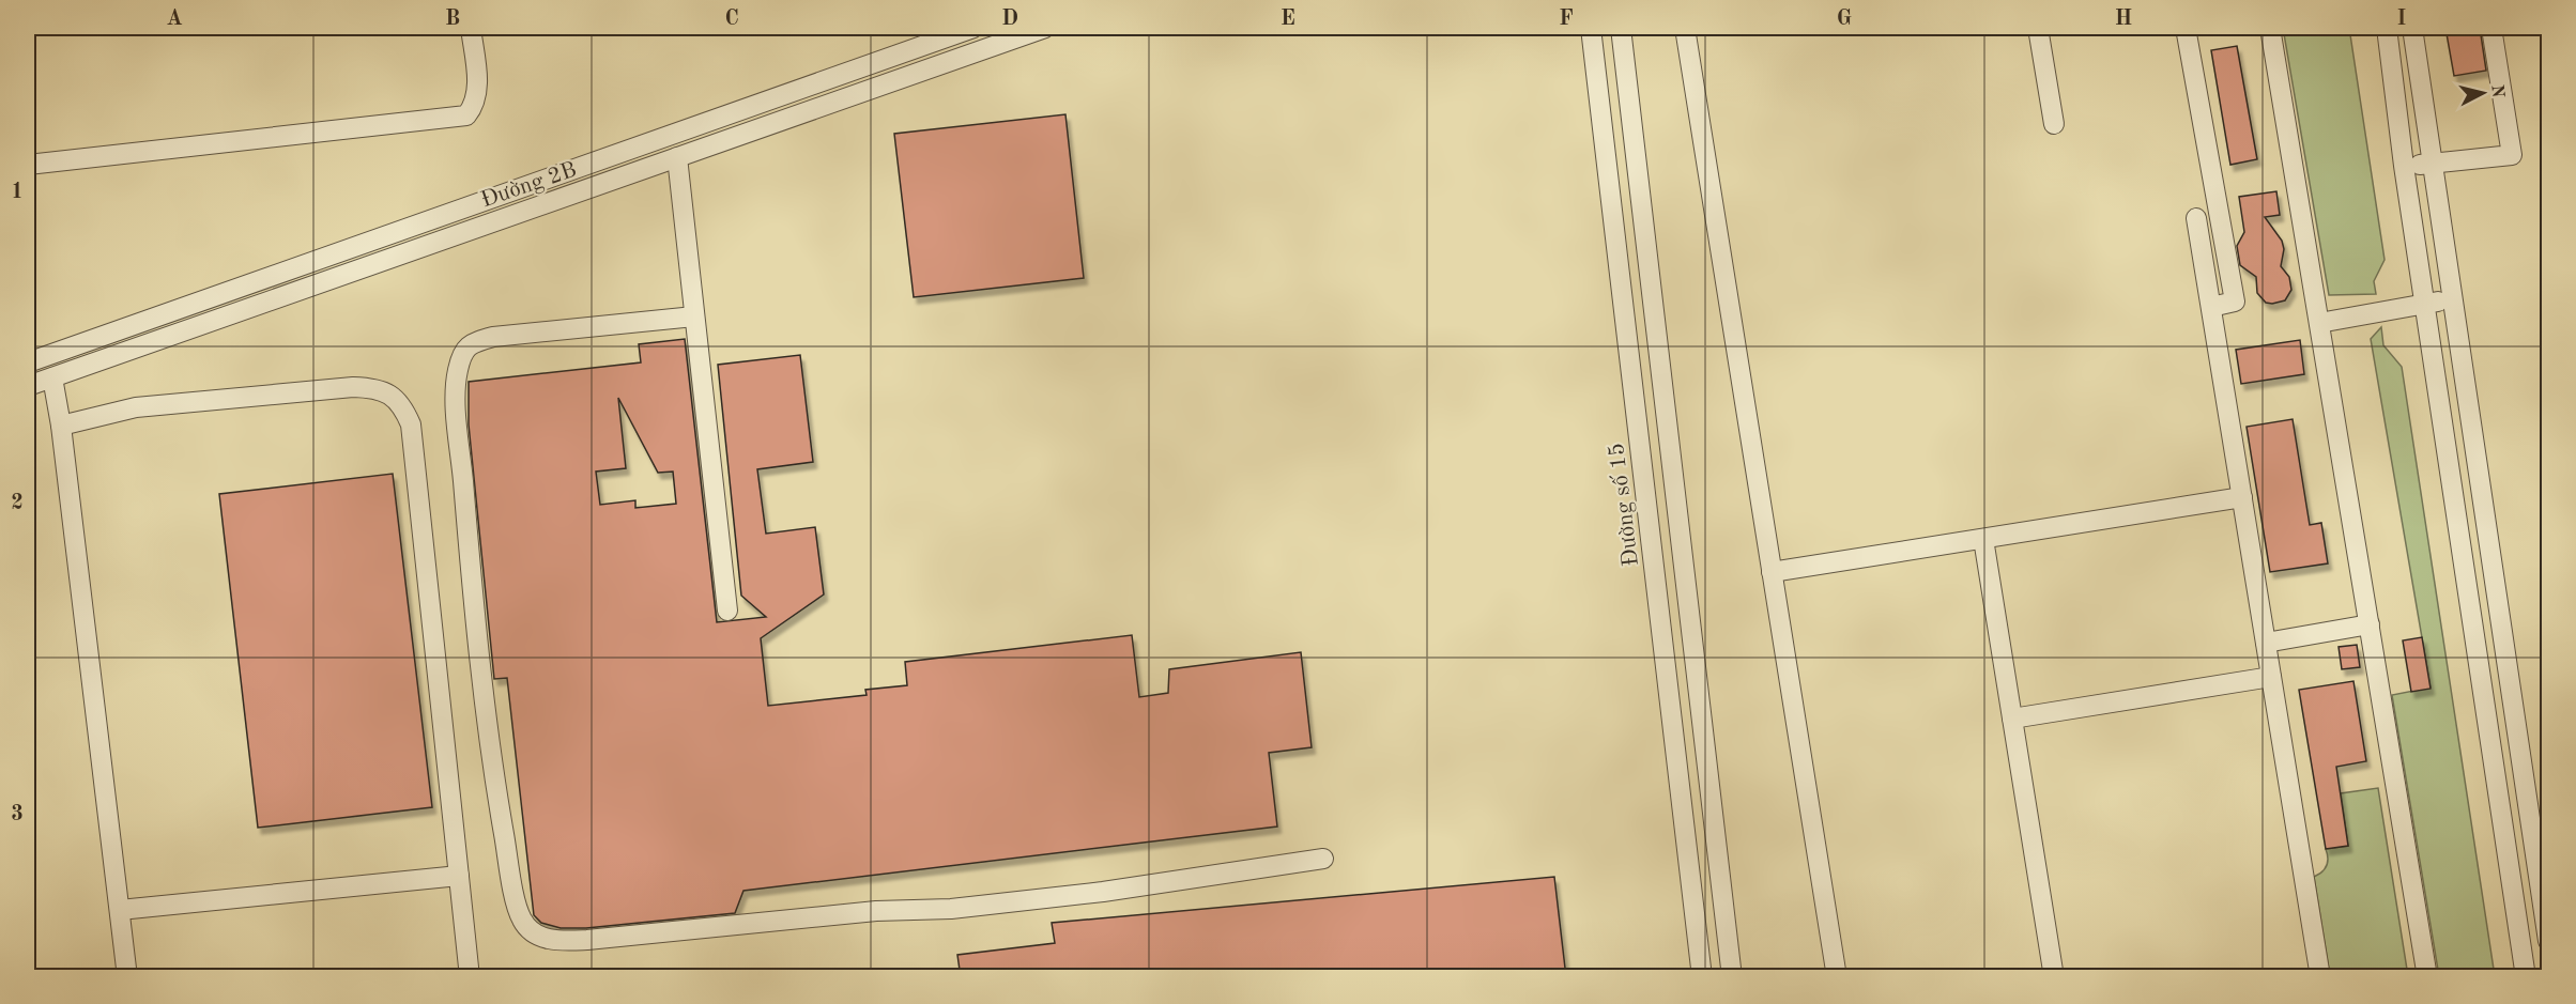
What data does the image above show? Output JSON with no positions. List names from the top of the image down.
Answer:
{
  "streets": {
    "street": ["Đường 2B", "Đường số 15"]
  },
  "north": "right",
  "grid": {
    "columns": [
      "A",
      "B",
      "C",
      "D",
      "E",
      "F",
      "G",
      "H",
      "I"
    ],
    "rows": ["1", "2", "3"]
  }
}
